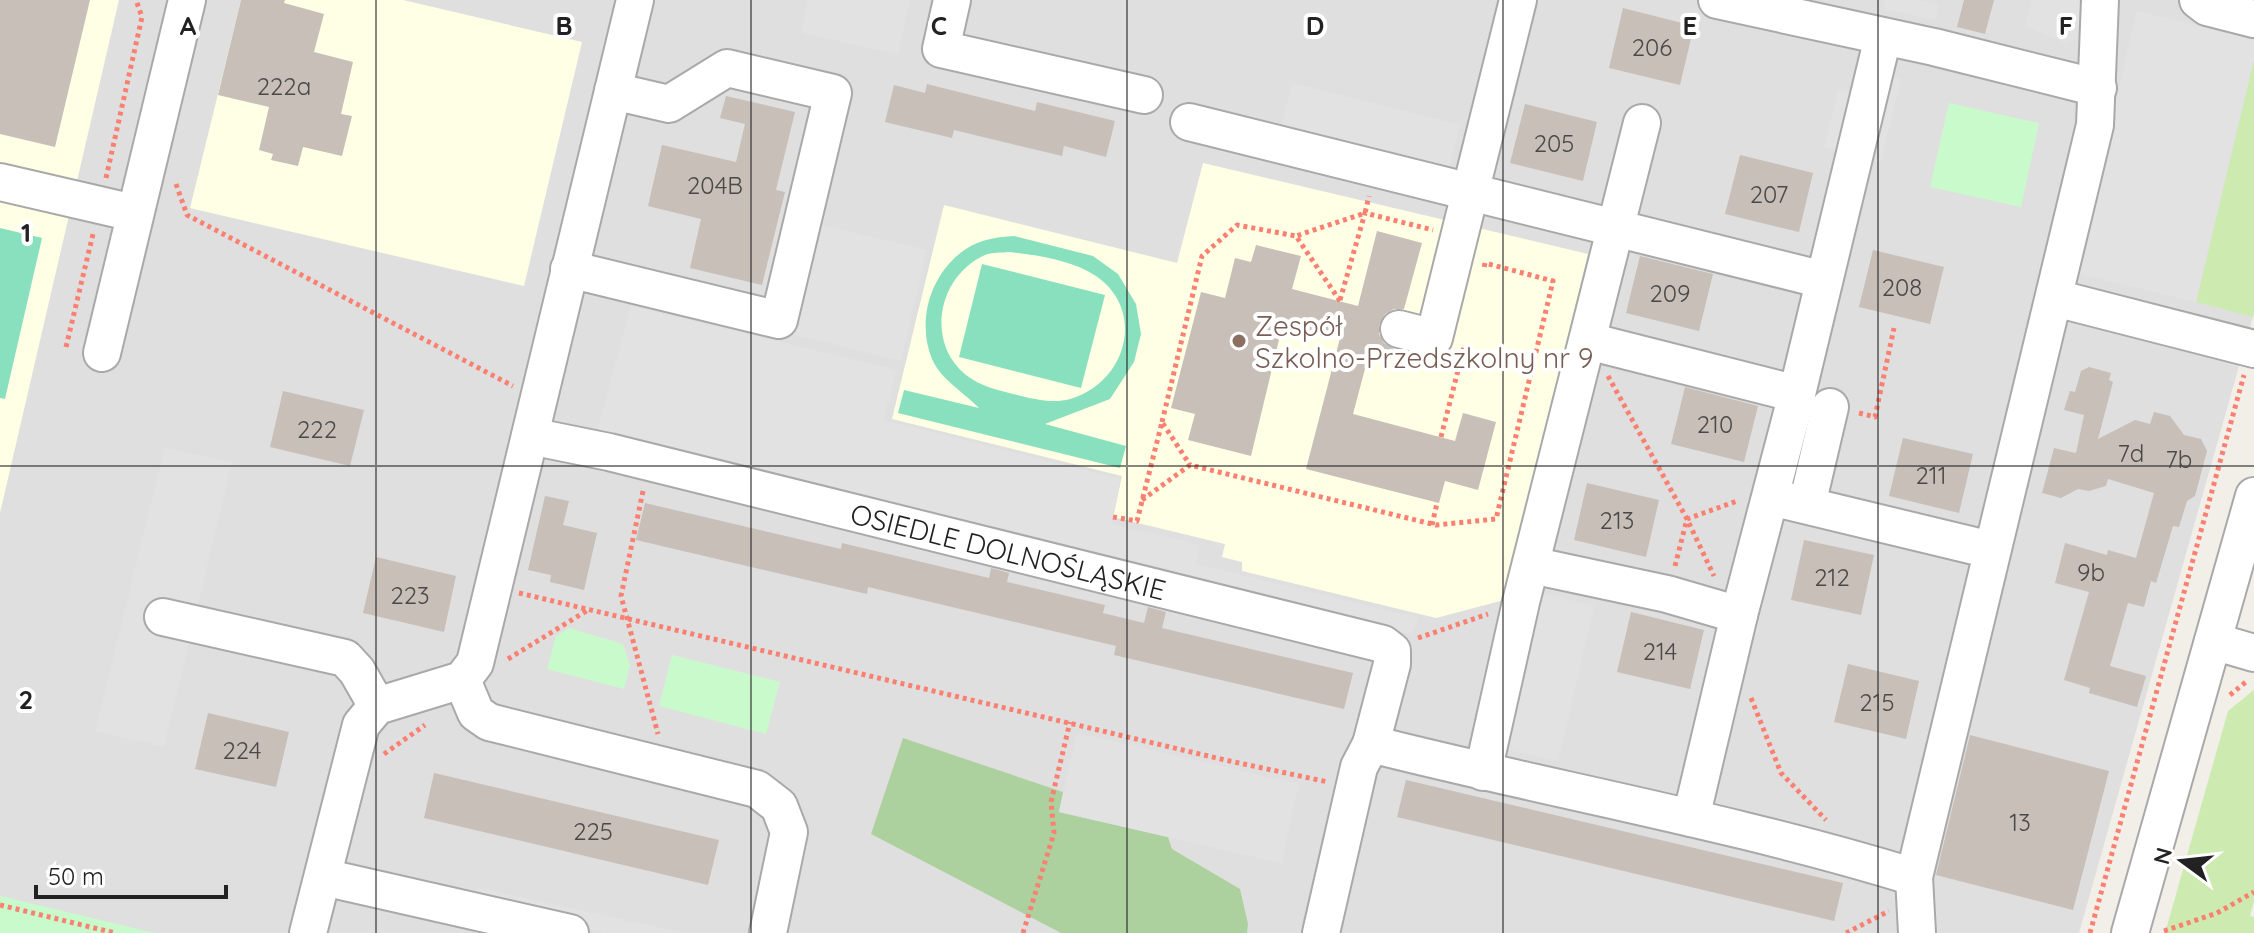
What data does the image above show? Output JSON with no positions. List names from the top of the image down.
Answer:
{
  "streets": {
    "street": ["OSIEDLE DOLNOŚLĄSKIE"]
  },
  "places": ["Zespół Szkolno-Przedszkolny nr 9"],
  "house_numbers": [
    "206",
    "222a",
    "205",
    "204B",
    "207",
    "208",
    "209",
    "210",
    "222",
    "7d",
    "7b",
    "211",
    "213",
    "9b",
    "212",
    "223",
    "214",
    "215",
    "224",
    "13",
    "225"
  ],
  "scale_bar": "50 m",
  "north": "left",
  "grid": {
    "columns": [
      "A",
      "B",
      "C",
      "D",
      "E",
      "F"
    ],
    "rows": ["1", "2"]
  }
}
